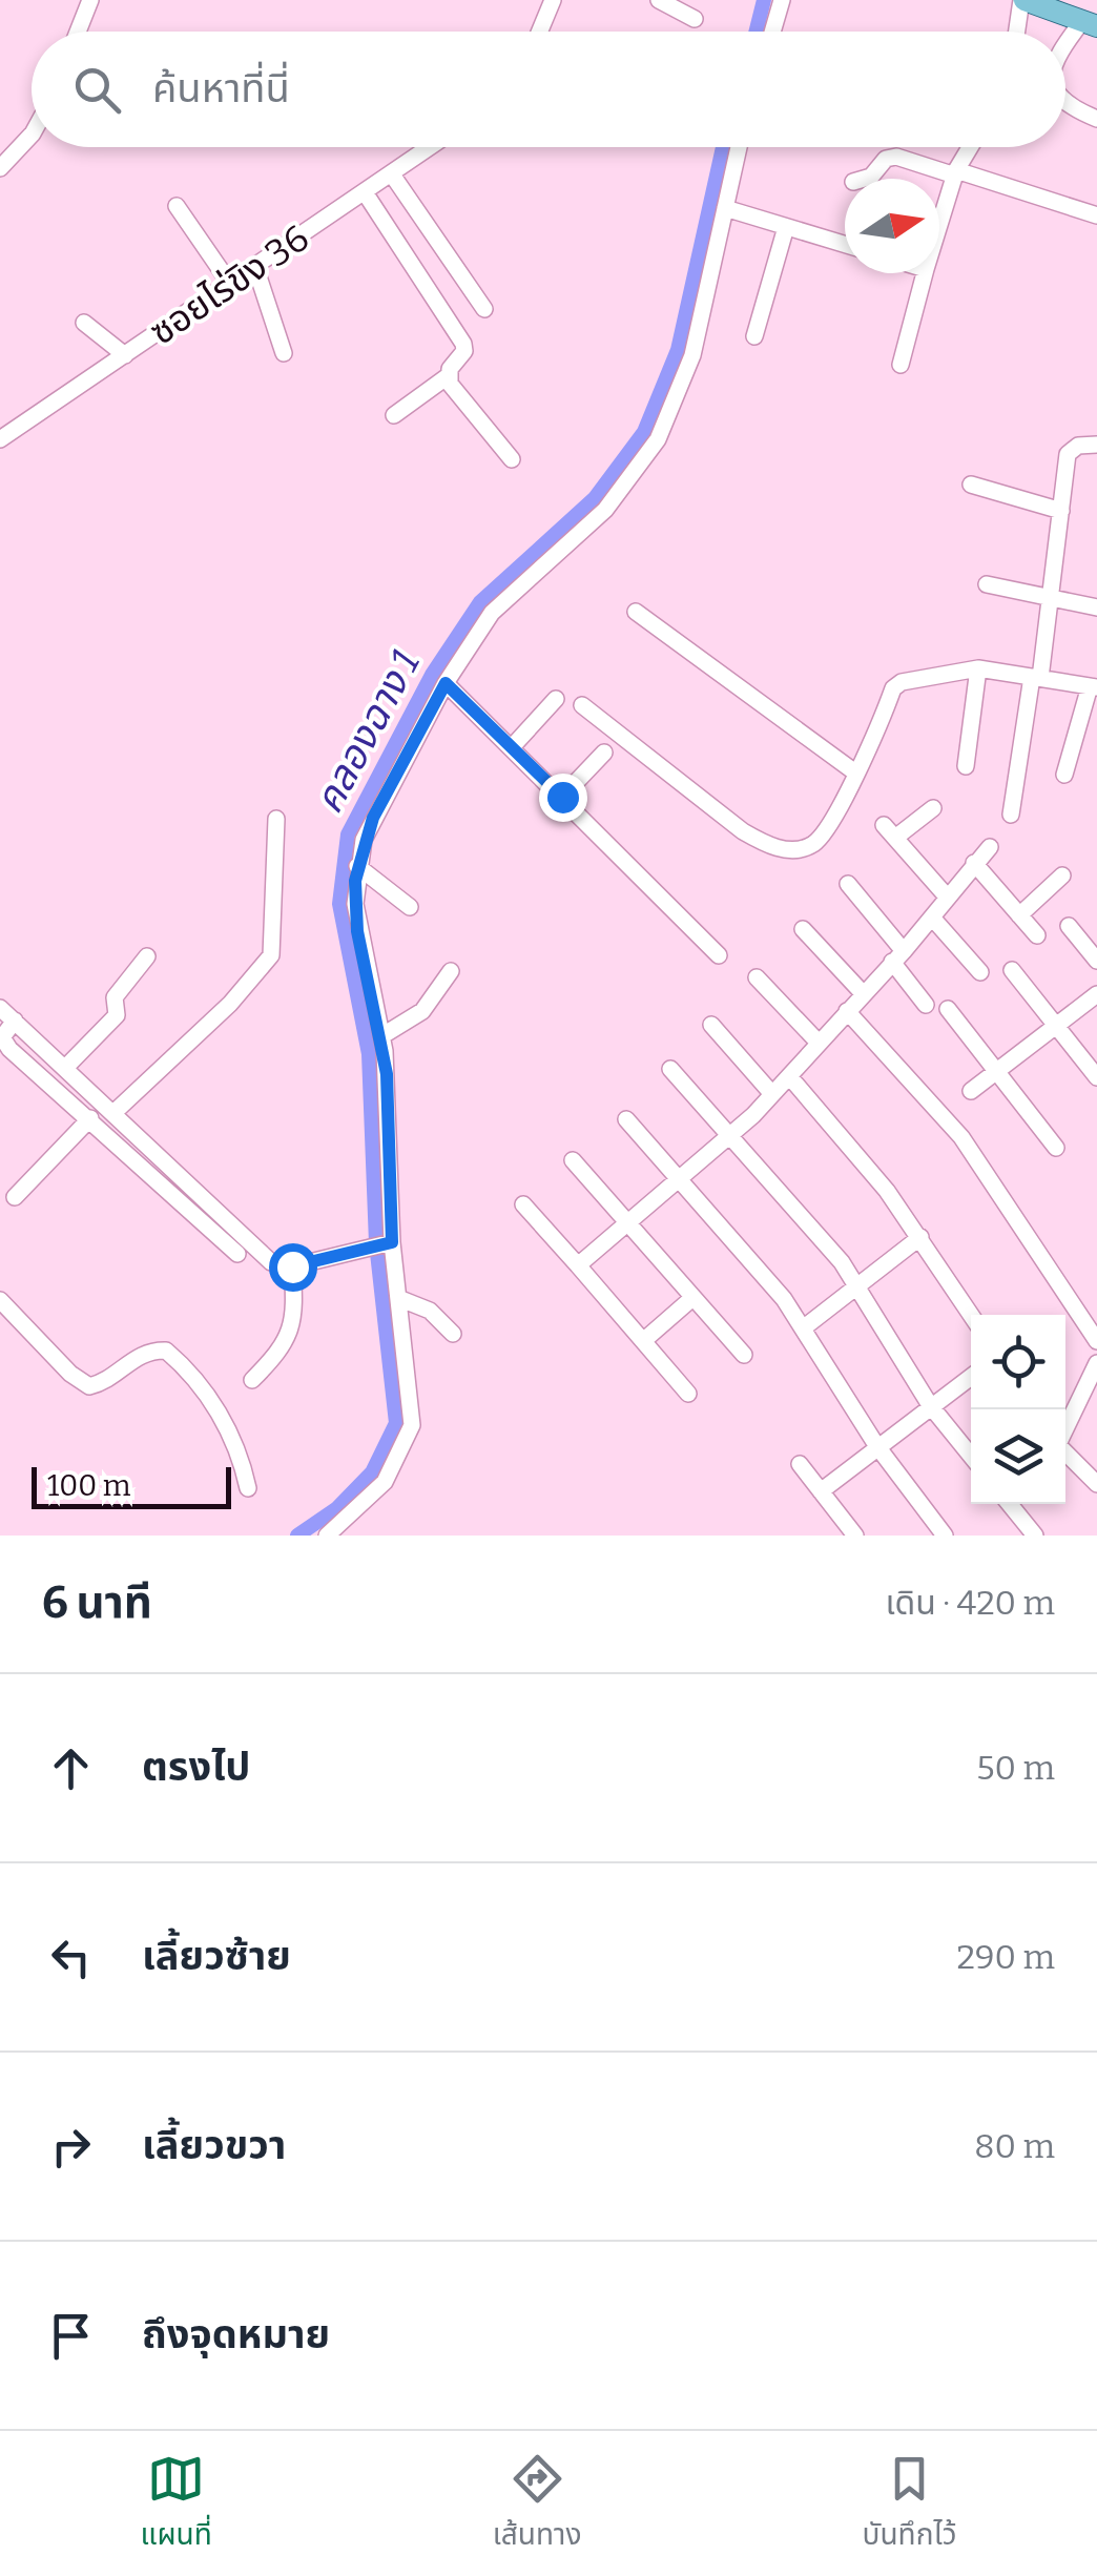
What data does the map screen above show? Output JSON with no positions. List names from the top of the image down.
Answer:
{
  "streets": {
    "street": ["ซอยไร่ขิง 36"]
  },
  "water": ["คลองฉาง 1"],
  "scale_bar": "100 m",
  "north": "right",
  "page": {
    "search": "ค้นหาที่นี่",
    "scale": "100 m",
    "heading": ["6 นาที", "เดิน · 420 m"],
    "list": [
      ["ตรงไป", "50 m"],
      ["เลี้ยวซ้าย", "290 m"],
      ["เลี้ยวขวา", "80 m"],
      "ถึงจุดหมาย"
    ],
    "nav": ["แผนที่", "เส้นทาง", "บันทึกไว้"]
  }
}
